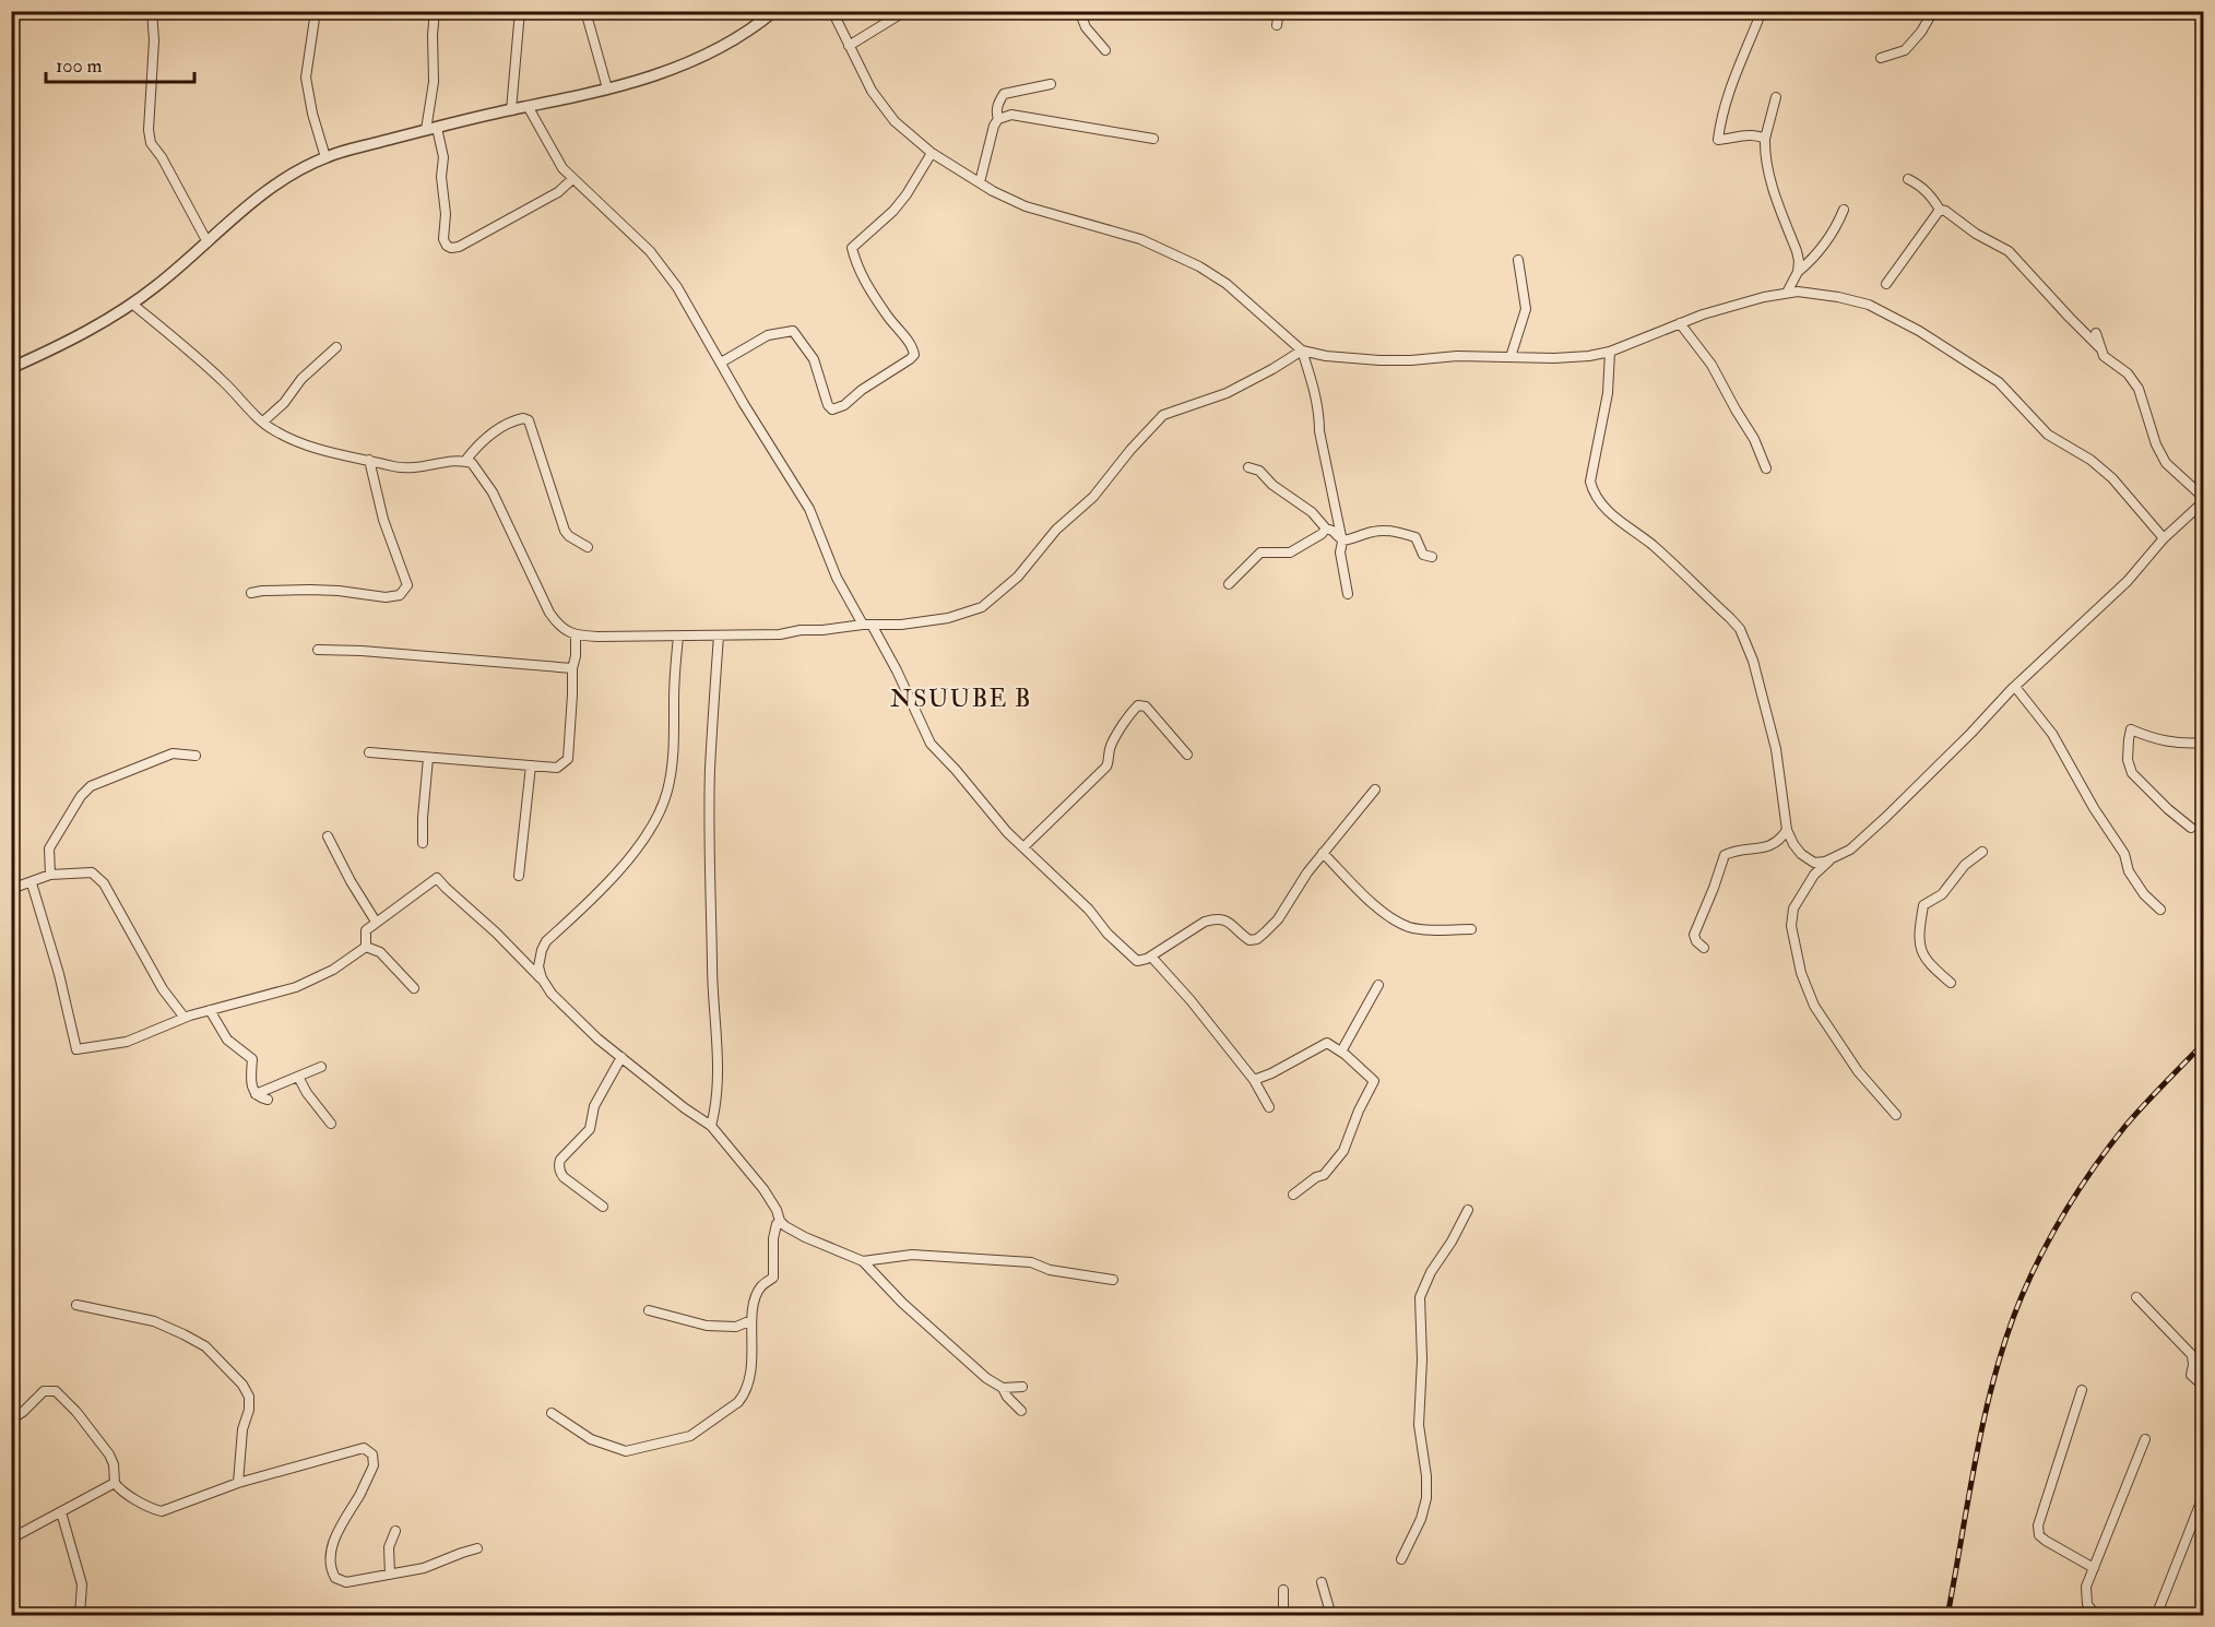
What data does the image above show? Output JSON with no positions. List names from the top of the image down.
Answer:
{
  "districts": ["NSUUBE B"],
  "scale_bar": "100 m"
}
